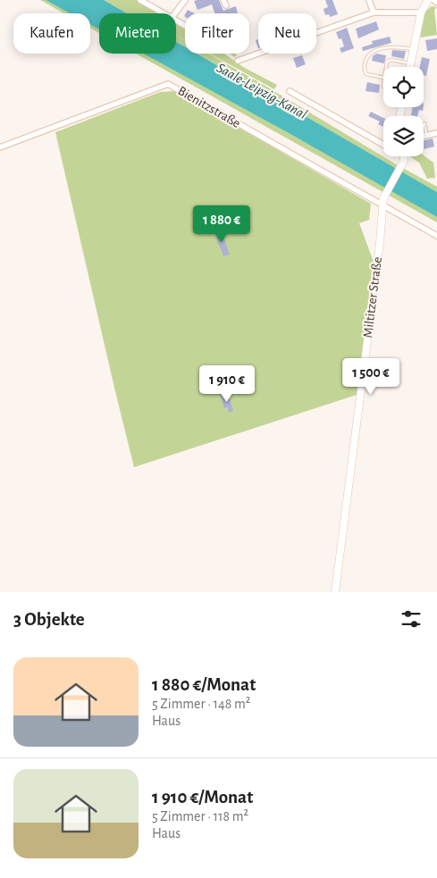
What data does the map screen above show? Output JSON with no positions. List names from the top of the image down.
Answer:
{
  "streets": {
    "street": ["Bienitzstraße", "Miltitzer Straße"]
  },
  "crossings": [
    ["Bienitzstraße", "Miltitzer Straße"]
  ],
  "water": ["Saale-Leipzig-Kanal"],
  "page": {
    "chip": [
      "Kaufen",
      "Mieten",
      "Filter",
      "Neu"
    ],
    "price": ["1 880 €", "1 500 €", "1 910 €"],
    "heading": "3 Objekte",
    "list": [
      {
        "name": "1 880 €/Monat",
        "note": "5 Zimmer · 148 m² · Haus"
      },
      {
        "name": "1 910 €/Monat",
        "note": "5 Zimmer · 118 m² · Haus"
      }
    ]
  }
}
